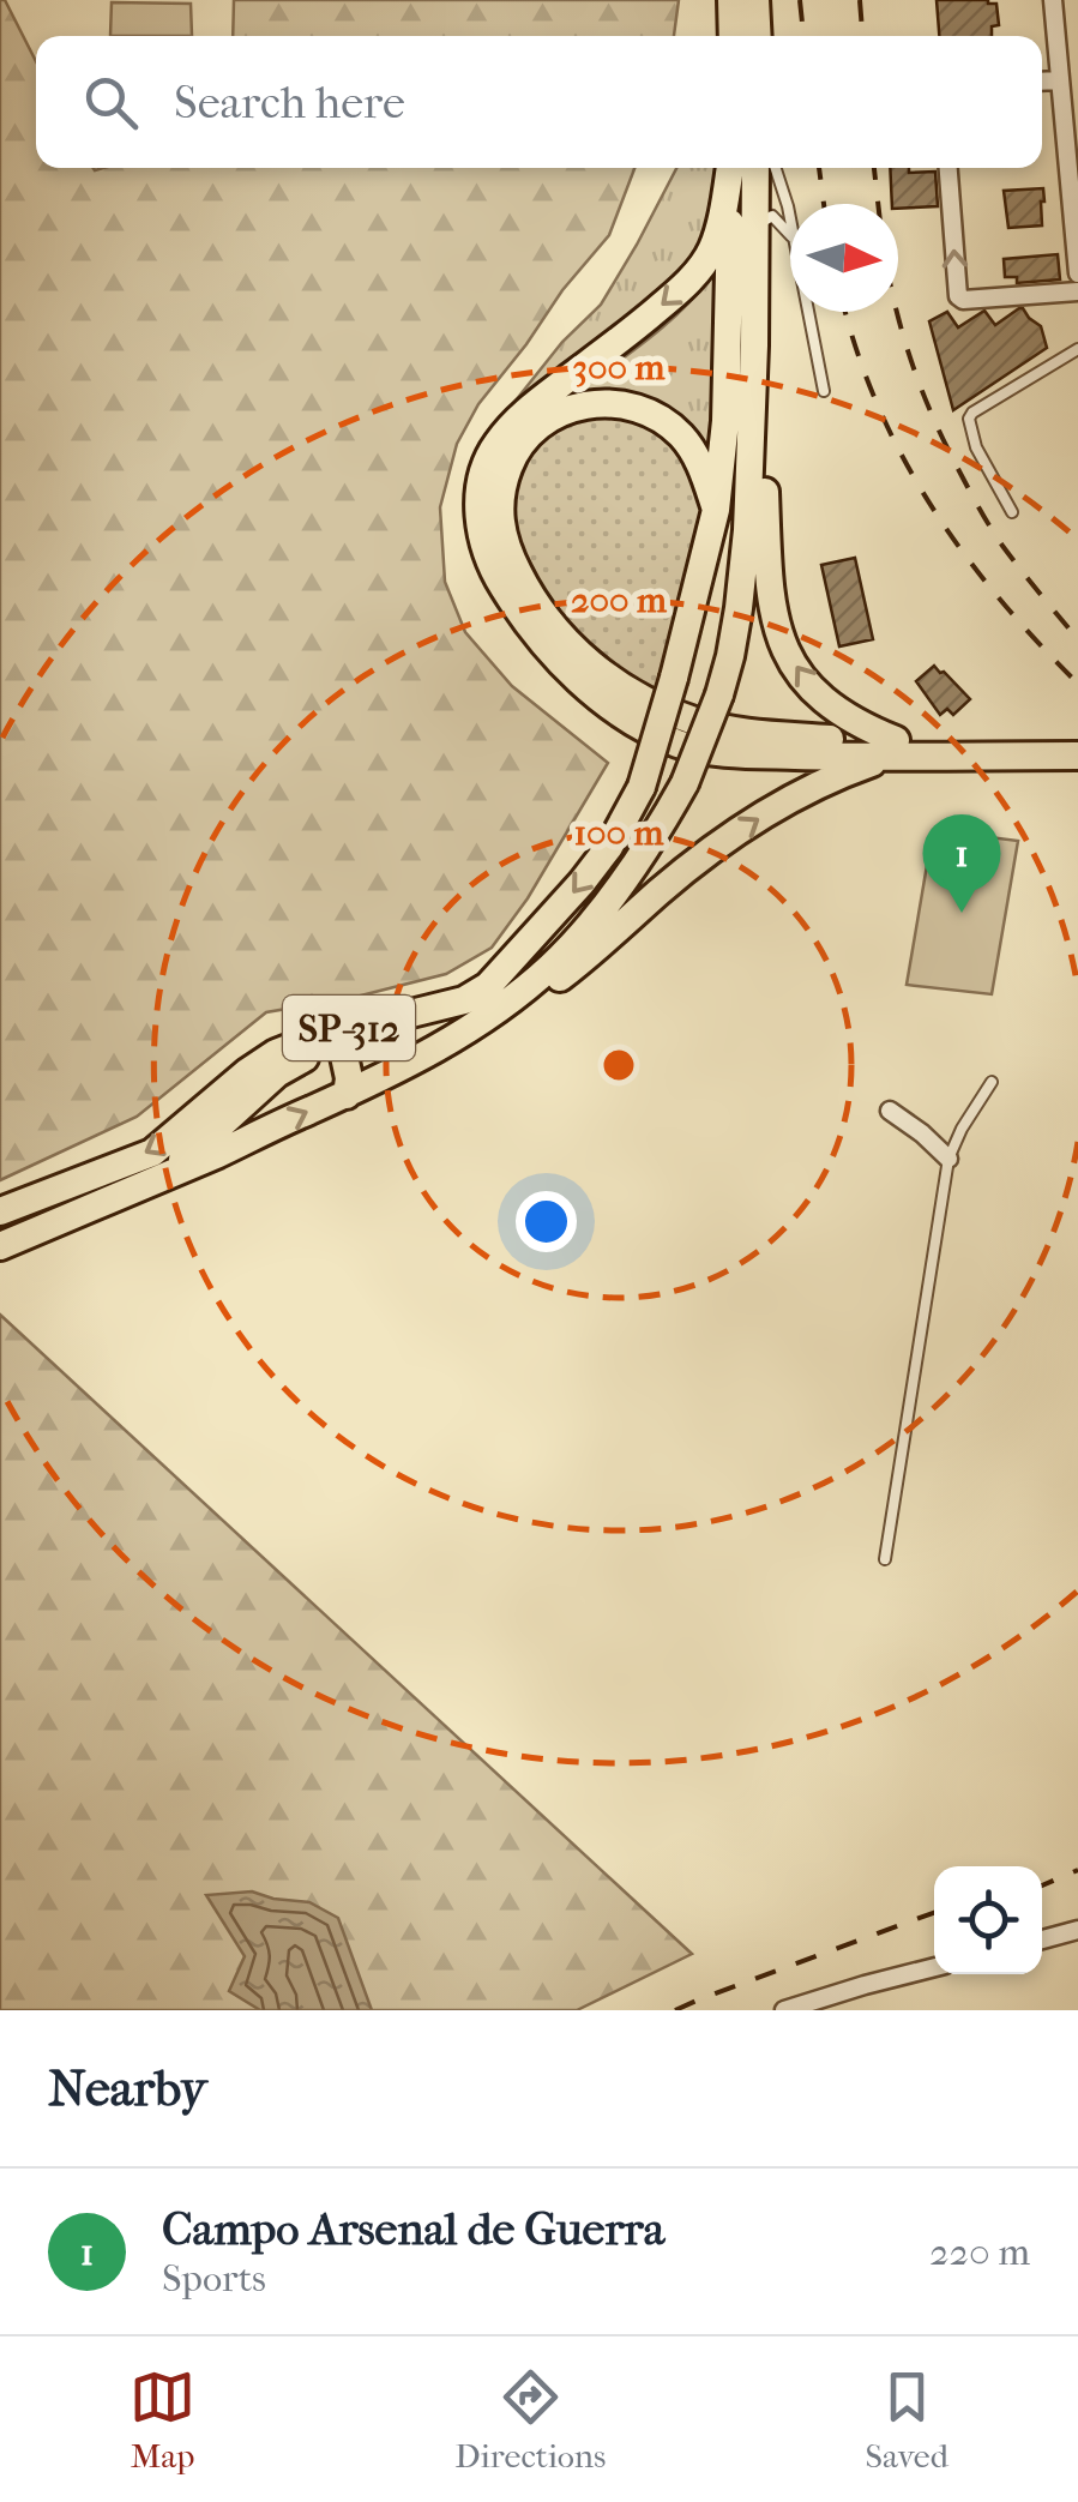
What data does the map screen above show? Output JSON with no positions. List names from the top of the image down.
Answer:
{
  "streets": {
    "main road": ["SP-312"]
  },
  "north": "right",
  "page": {
    "search": "Search here",
    "pins": "1",
    "heading": "Nearby",
    "list": [
      {
        "mark": "1",
        "name": "Campo Arsenal de Guerra",
        "note": "Sports",
        "value": "220 m"
      }
    ],
    "nav": ["Map", "Directions", "Saved"]
  },
  "rings": ["300 m", "200 m", "100 m"]
}
